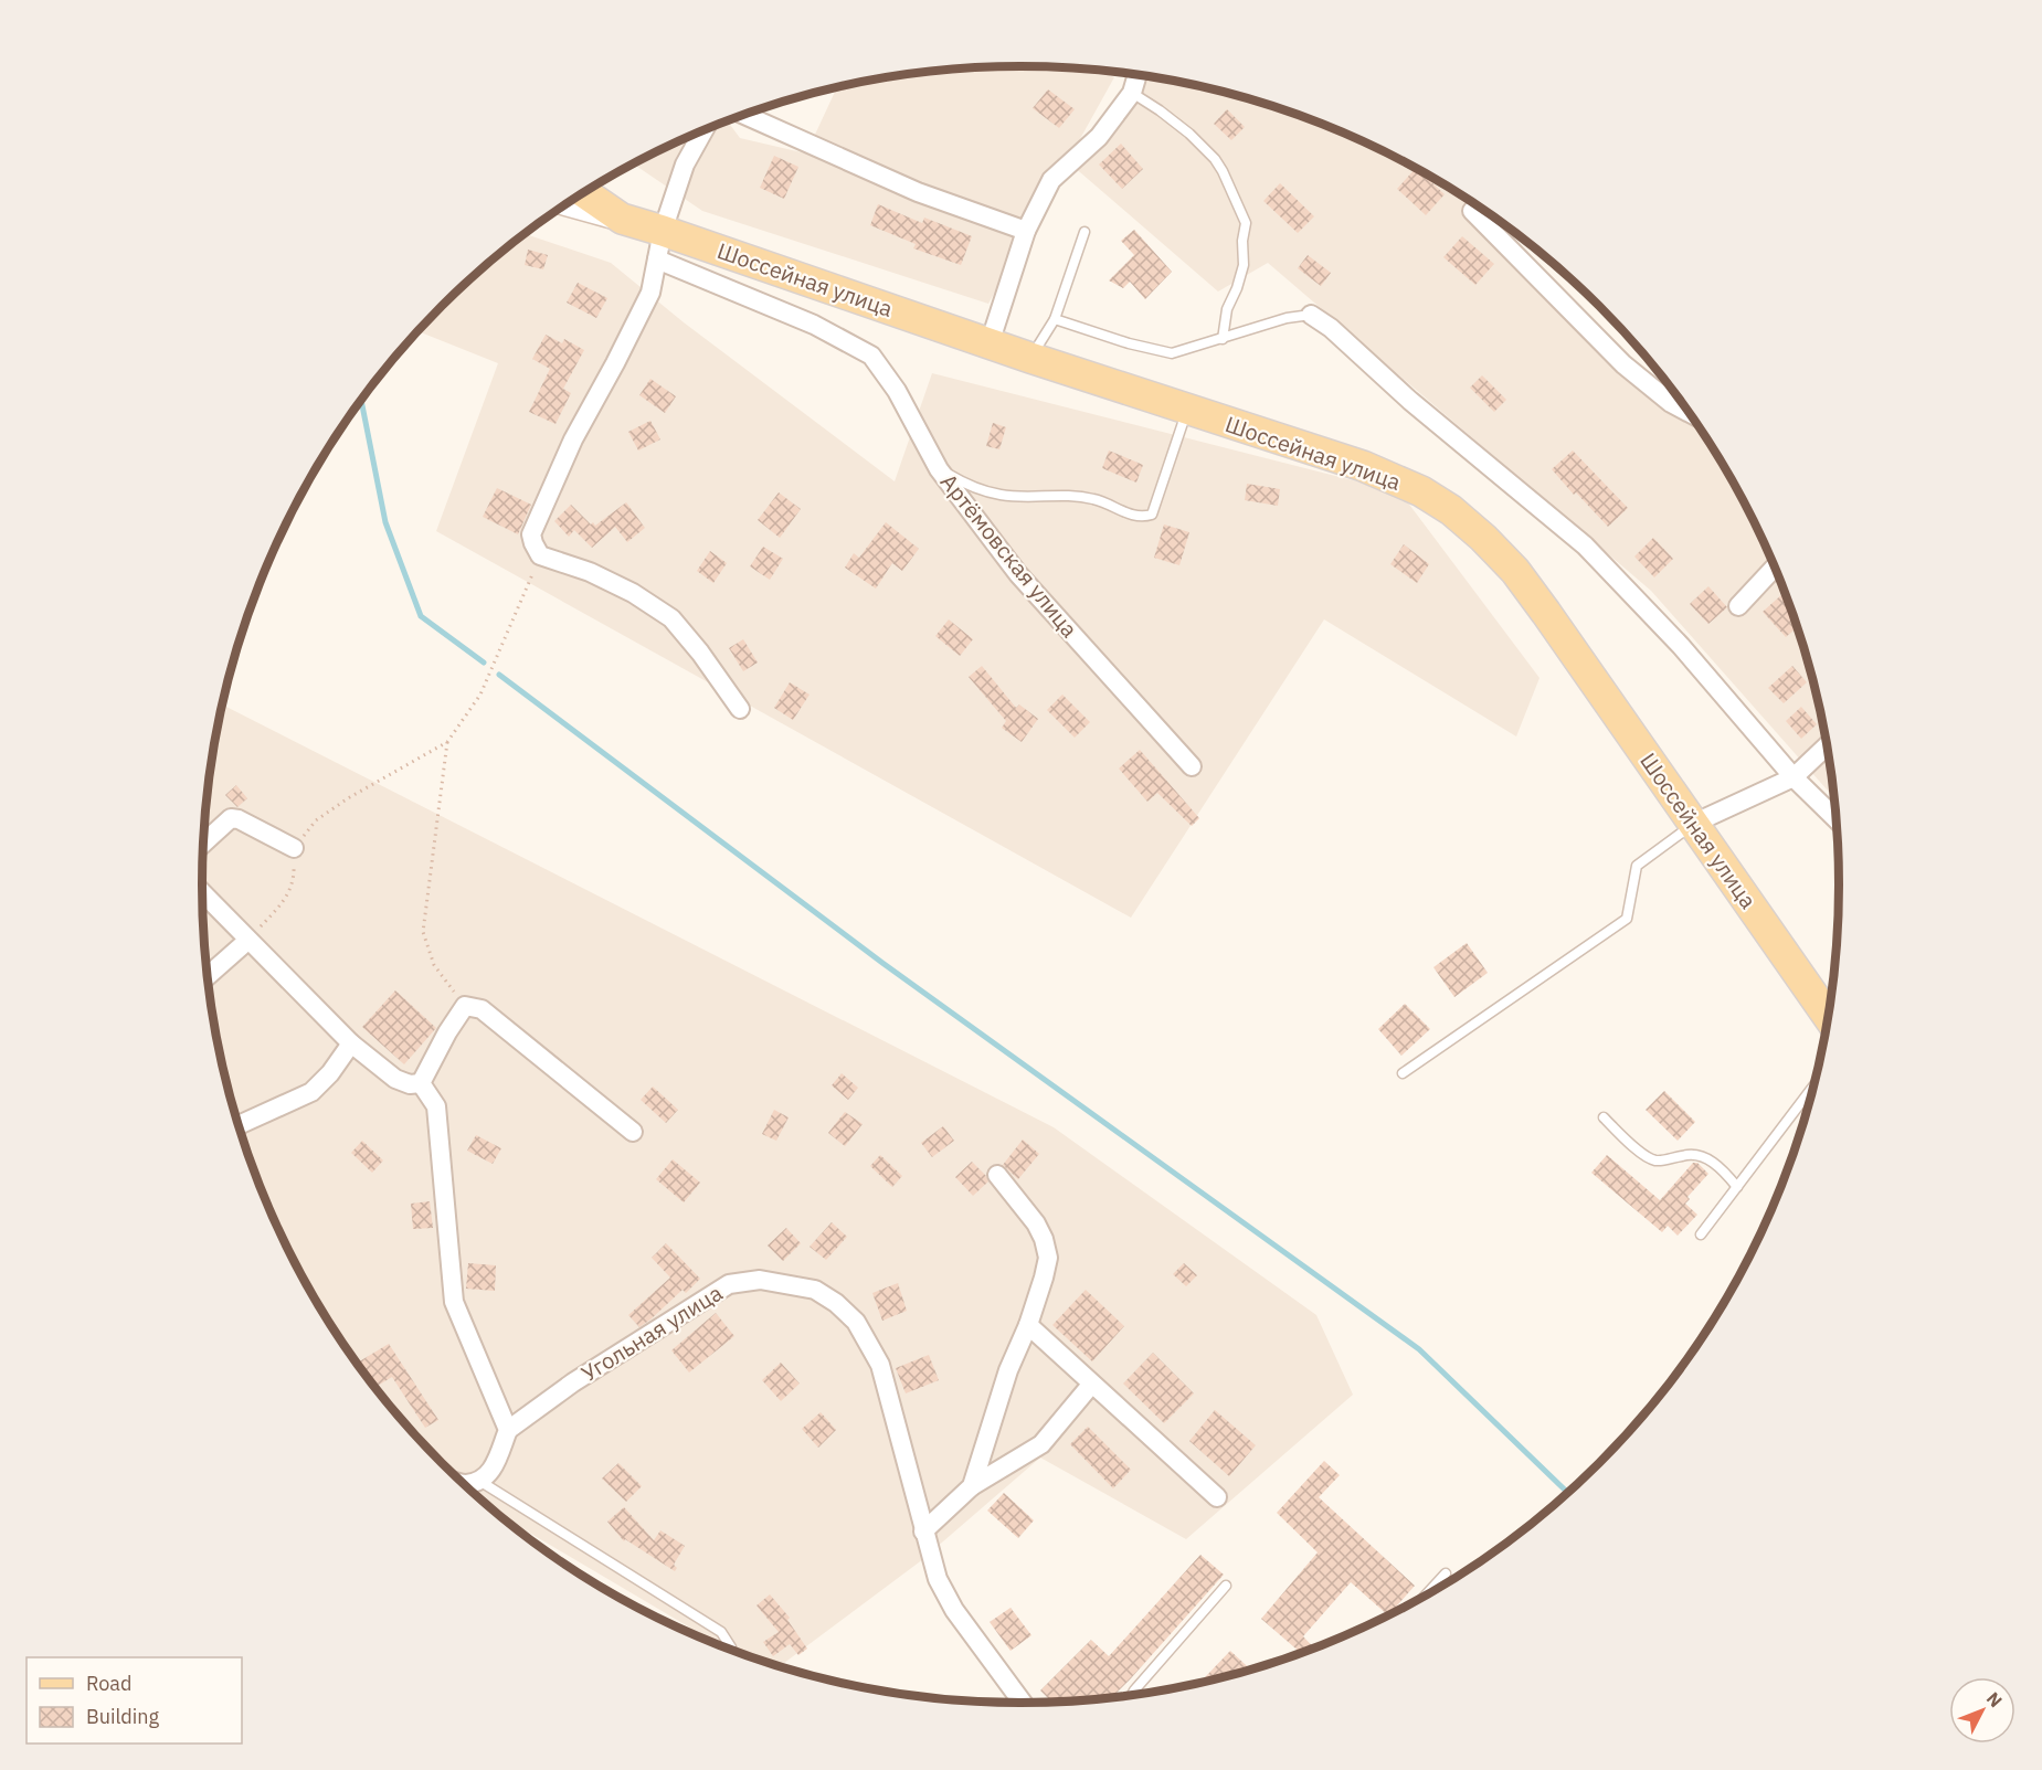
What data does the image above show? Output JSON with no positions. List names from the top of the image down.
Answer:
{
  "streets": {
    "main road": ["Шоссейная улица"],
    "street": ["Артёмовская улица", "Угольная улица"]
  },
  "crossings": [
    ["Шоссейная улица", "Артёмовская улица"]
  ],
  "legend": ["Road", "Building"],
  "north": "top right"
}
